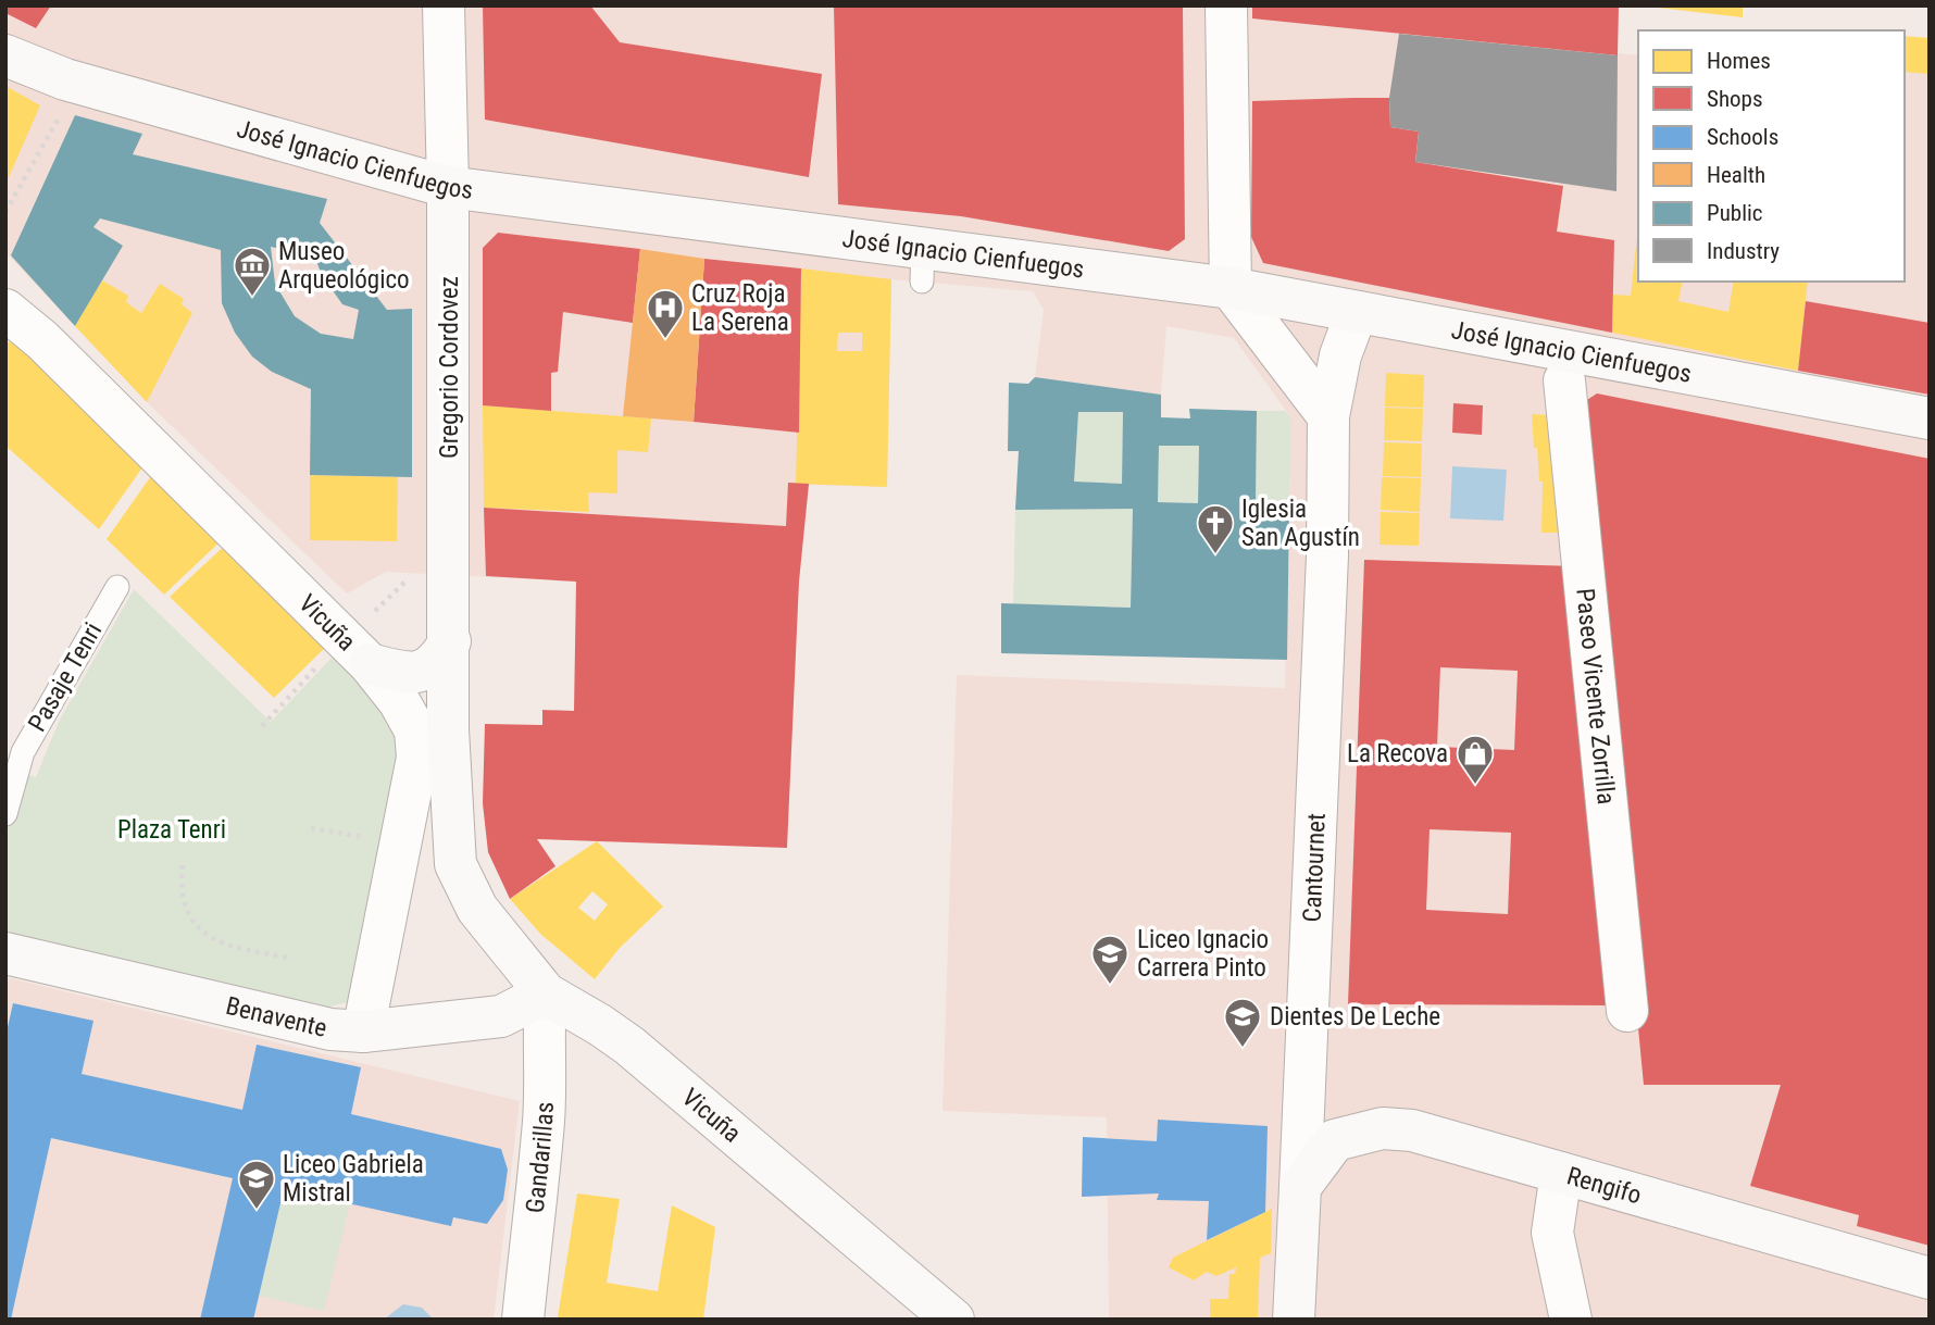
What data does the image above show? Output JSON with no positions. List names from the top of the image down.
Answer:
{
  "streets": {
    "street": [
      "José Ignacio Cienfuegos",
      "Gregorio Cordovez",
      "Vicuña",
      "Paseo Vicente Zorrilla",
      "Cantournet",
      "Benavente",
      "Gandarillas",
      "Rengifo"
    ],
    "lane": ["Pasaje Tenri"]
  },
  "crossings": [
    ["José Ignacio Cienfuegos", "Gregorio Cordovez"],
    ["José Ignacio Cienfuegos", "Cantournet"],
    ["Gregorio Cordovez", "Vicuña"],
    ["Vicuña", "Benavente"],
    ["Vicuña", "Gandarillas"],
    ["Cantournet", "Rengifo"],
    ["Benavente", "Gandarillas"]
  ],
  "parks": ["Plaza Tenri"],
  "places": {
    "museum": ["Museo Arqueológico"],
    "hospital": ["Cruz Roja La Serena"],
    "church": ["Iglesia San Agustín"],
    "shop": ["La Recova"],
    "school or university": ["Liceo Ignacio Carrera Pinto", "Dientes De Leche", "Liceo Gabriela Mistral"]
  },
  "legend": [
    "Homes",
    "Shops",
    "Schools",
    "Health",
    "Public",
    "Industry"
  ]
}
